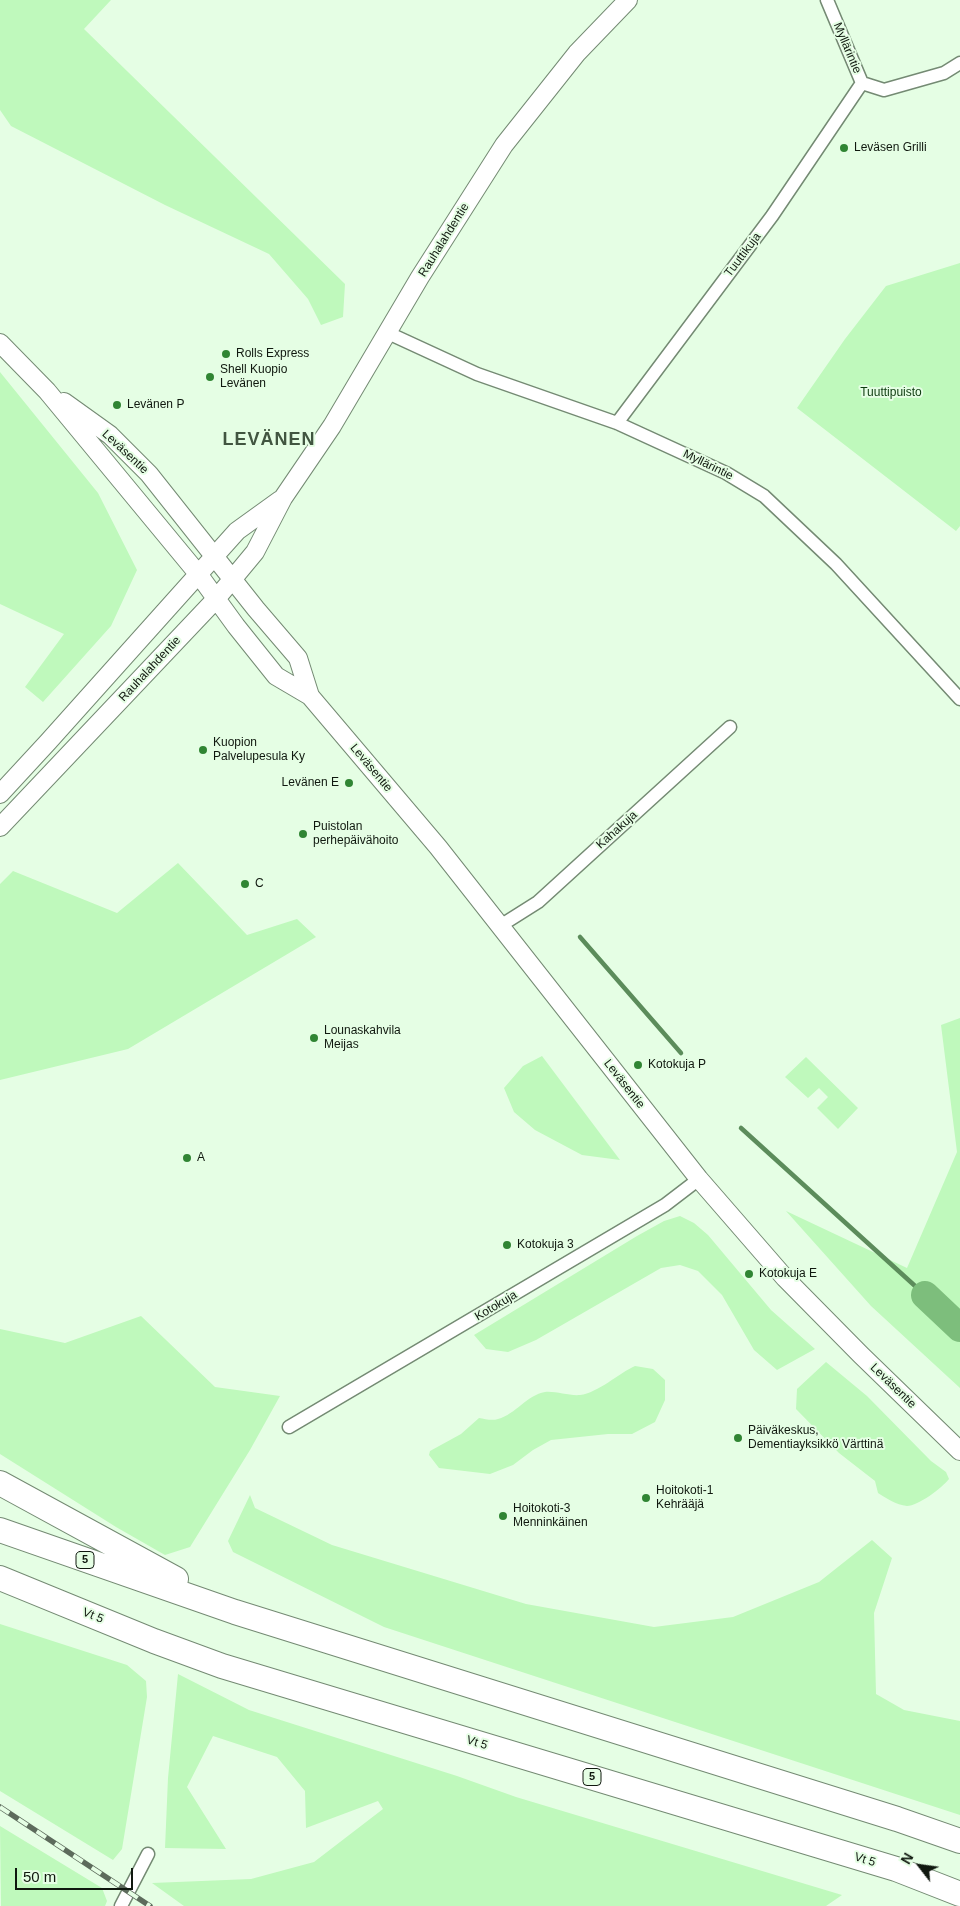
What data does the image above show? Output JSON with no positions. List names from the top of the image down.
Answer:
{
  "streets": {
    "highway": ["5", "Vt 5"],
    "main road": ["Rauhalahdentie", "Leväsentie"],
    "street": [
      "Myllärintie",
      "Tuuttikuja",
      "Kahakuja",
      "Kotokuja"
    ]
  },
  "crossings": [
    ["Myllärintie", "Rauhalahdentie"],
    ["Myllärintie", "Tuuttikuja"],
    ["Rauhalahdentie", "Leväsentie"],
    ["Leväsentie", "Kahakuja"],
    ["Leväsentie", "Kotokuja"]
  ],
  "districts": ["LEVÄNEN"],
  "parks": ["Tuuttipuisto"],
  "places": [
    "Leväsen Grilli",
    "Rolls Express",
    "Shell Kuopio Levänen",
    "Levänen P",
    "Kuopion Palvelupesula Ky",
    "Levänen E",
    "Puistolan perhepäivähoito",
    "C",
    "Lounaskahvila Meijas",
    "Kotokuja P",
    "A",
    "Kotokuja 3",
    "Kotokuja E",
    "Päiväkeskus, Dementiayksikkö Värttinä",
    "Hoitokoti-1 Kehrääjä",
    "Hoitokoti-3 Menninkäinen"
  ],
  "scale_bar": "50 m",
  "north": "top left"
}
